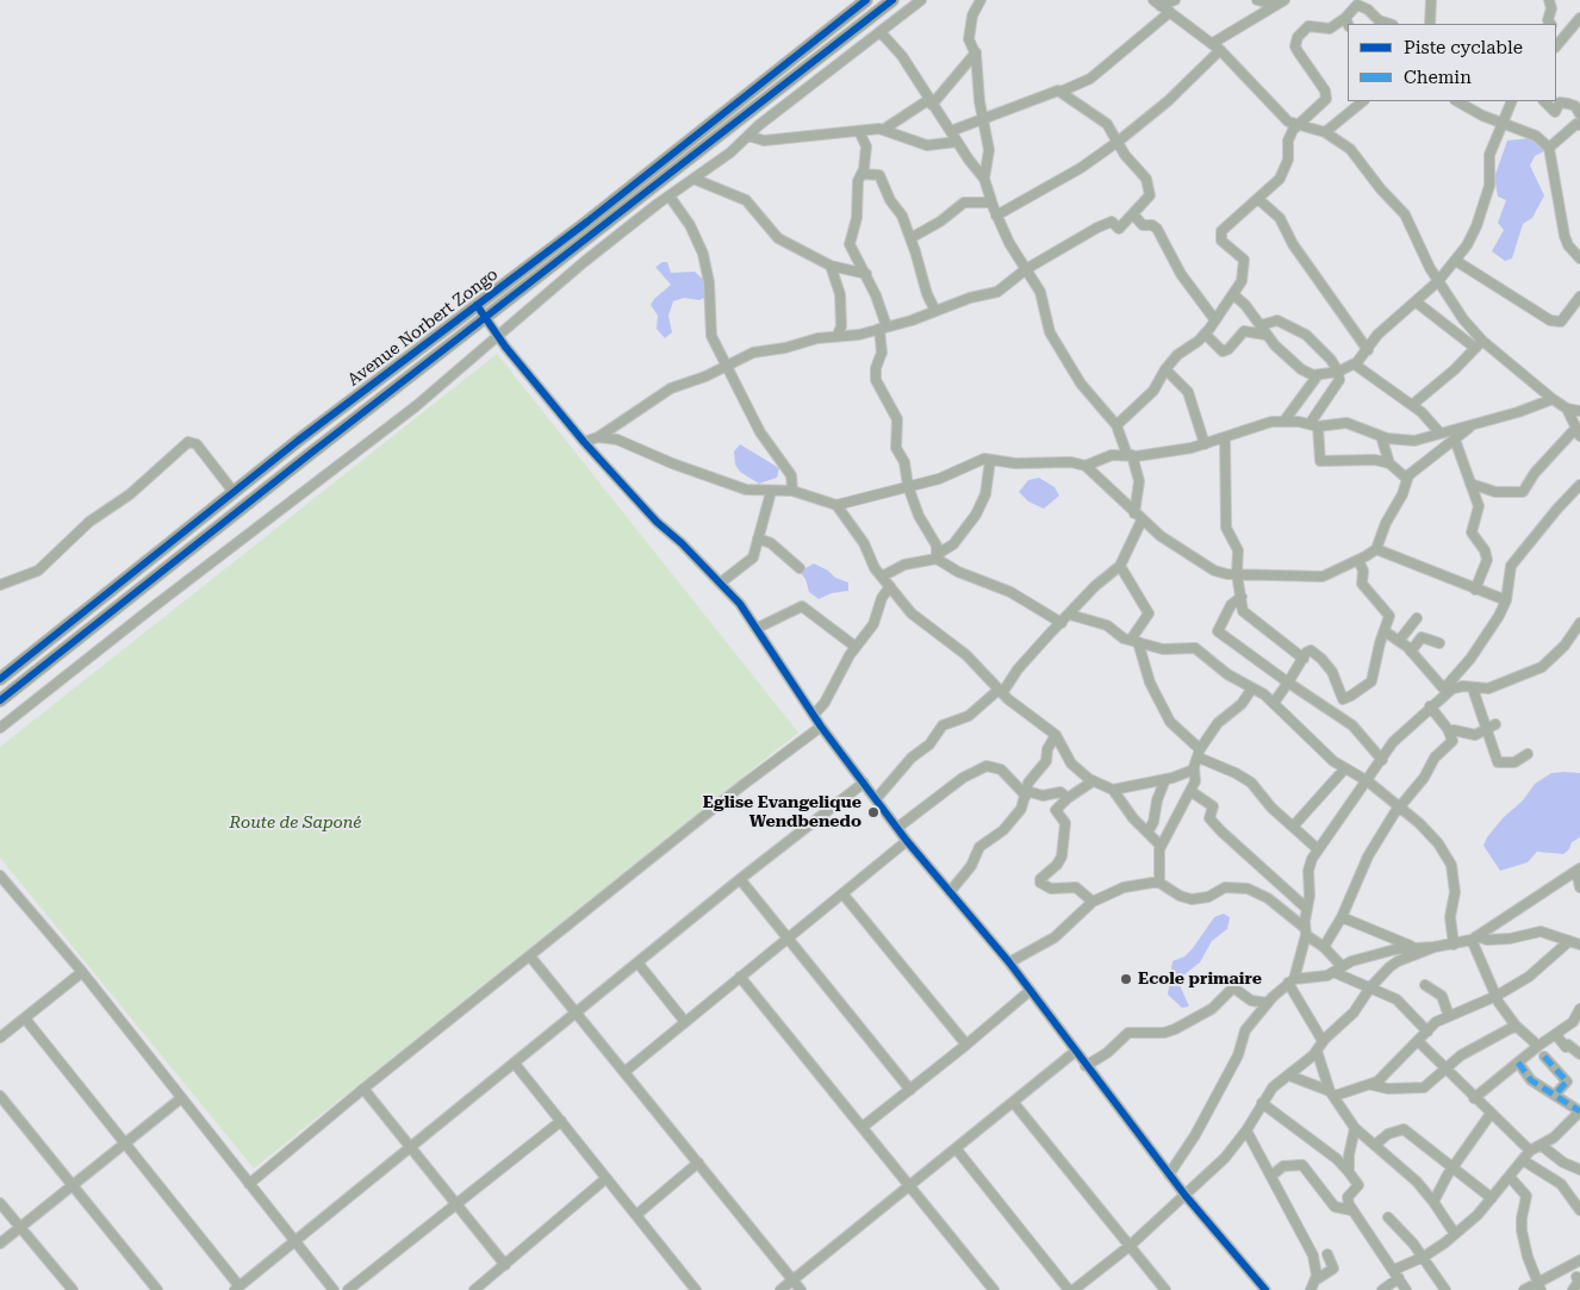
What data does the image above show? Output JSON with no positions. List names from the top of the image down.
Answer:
{
  "streets": {
    "main road": ["Avenue Norbert Zongo"]
  },
  "parks": ["Route de Saponé"],
  "places": ["Eglise Evangelique Wendbenedo", "Ecole primaire"],
  "legend": ["Piste cyclable", "Chemin"]
}
